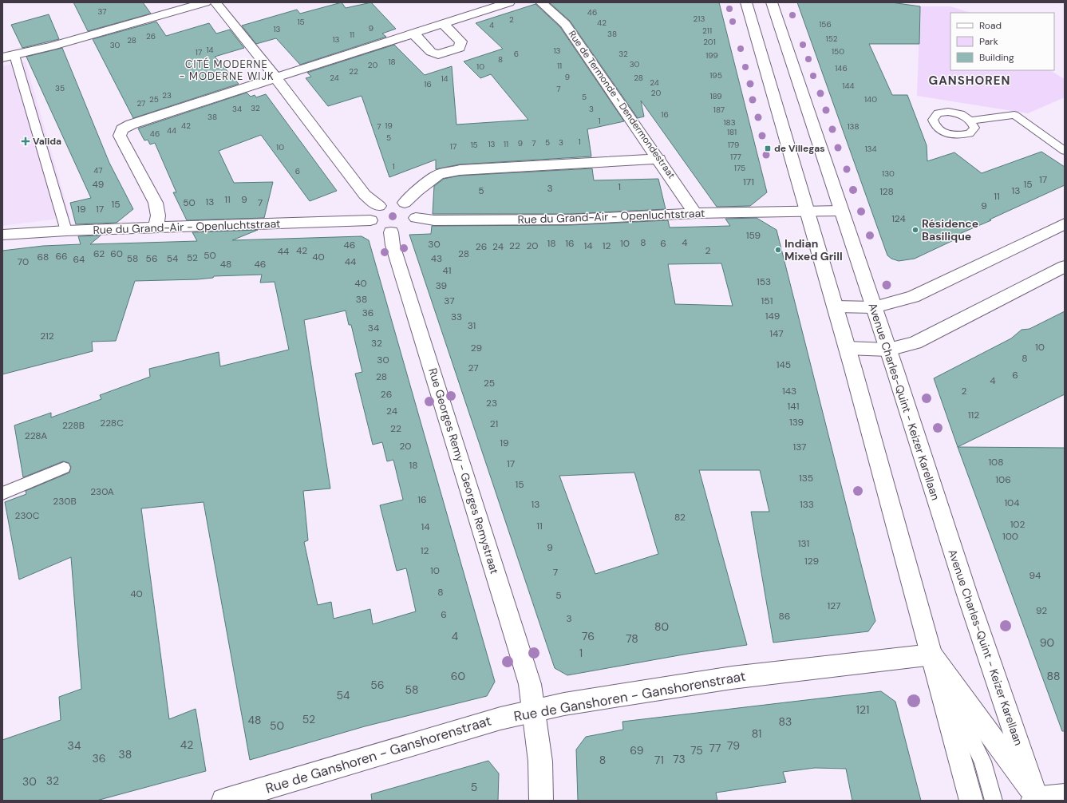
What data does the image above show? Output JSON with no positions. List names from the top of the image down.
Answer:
{
  "streets": {
    "street": [
      "Rue de Termonde - Dendermondestraat",
      "Rue du Grand-Air - Openluchtstraat",
      "Avenue Charles-Quint - Keizer Karellaan",
      "Rue Georges Remy - Georges Remystraat",
      "Rue de Ganshoren - Ganshorenstraat"
    ]
  },
  "crossings": [
    ["Rue de Termonde - Dendermondestraat", "Rue du Grand-Air - Openluchtstraat"],
    ["Rue du Grand-Air - Openluchtstraat", "Avenue Charles-Quint - Keizer Karellaan"],
    ["Rue du Grand-Air - Openluchtstraat", "Rue Georges Remy - Georges Remystraat"],
    ["Rue Georges Remy - Georges Remystraat", "Rue de Ganshoren - Ganshorenstraat"]
  ],
  "districts": ["CITÉ MODERNE - MODERNE WIJK", "GANSHOREN"],
  "places": {
    "health": ["Valida"],
    "transit": ["de Villegas"],
    "other": ["Résidence Basilique", "Indian Mixed Grill"]
  },
  "house_numbers": [
    "37",
    "46",
    "213",
    "2",
    "15",
    "42",
    "156",
    "4",
    "9",
    "13",
    "211",
    "38",
    "11",
    "26",
    "152",
    "13",
    "28",
    "201",
    "30",
    "14",
    "13",
    "150",
    "17",
    "6",
    "32",
    "199",
    "8",
    "18",
    "30",
    "20",
    "11",
    "10",
    "146",
    "22",
    "195",
    "9",
    "24",
    "28",
    "14",
    "24",
    "16",
    "144",
    "35",
    "7",
    "20",
    "23",
    "189",
    "5",
    "25",
    "140",
    "27",
    "32",
    "34",
    "3",
    "187",
    "16",
    "38",
    "1",
    "183",
    "42",
    "19",
    "7",
    "138",
    "44",
    "181",
    "46",
    "5",
    "1",
    "5",
    "3",
    "9",
    "7",
    "13",
    "11",
    "15",
    "179",
    "17",
    "10",
    "134",
    "177",
    "1",
    "175",
    "47",
    "6",
    "130",
    "17",
    "171",
    "49",
    "15",
    "1",
    "3",
    "5",
    "13",
    "128",
    "11",
    "11",
    "9",
    "13",
    "50",
    "7",
    "15",
    "9",
    "19",
    "17",
    "124",
    "159",
    "8",
    "4",
    "18",
    "16",
    "10",
    "6",
    "30",
    "46",
    "22",
    "20",
    "14",
    "12",
    "26",
    "24",
    "42",
    "2",
    "44",
    "62",
    "60",
    "28",
    "50",
    "66",
    "68",
    "40",
    "52",
    "58",
    "56",
    "54",
    "43",
    "64",
    "70",
    "44",
    "48",
    "46",
    "41",
    "153",
    "40",
    "39",
    "38",
    "37",
    "151",
    "36",
    "149",
    "33",
    "31",
    "34",
    "147",
    "212",
    "32",
    "10",
    "29",
    "8",
    "30",
    "145",
    "27",
    "6",
    "28",
    "4",
    "25",
    "143",
    "2",
    "26",
    "23",
    "141",
    "24",
    "112",
    "139",
    "228C",
    "21",
    "228B",
    "22",
    "228A",
    "19",
    "20",
    "137",
    "108",
    "17",
    "18",
    "135",
    "106",
    "15",
    "230A",
    "16",
    "230B",
    "104",
    "13",
    "133",
    "230C",
    "82",
    "102",
    "11",
    "14",
    "100",
    "131",
    "9",
    "12",
    "129",
    "10",
    "7",
    "94",
    "8",
    "40",
    "5",
    "127",
    "92",
    "6",
    "86",
    "3",
    "80",
    "4",
    "76",
    "78",
    "90",
    "1",
    "60",
    "88",
    "56",
    "58",
    "54",
    "121",
    "52",
    "48",
    "83",
    "50",
    "81",
    "42",
    "34",
    "79",
    "77",
    "69",
    "75",
    "38",
    "36",
    "73",
    "8",
    "71",
    "32",
    "30",
    "5"
  ],
  "legend": ["Road", "Park", "Building"]
}
